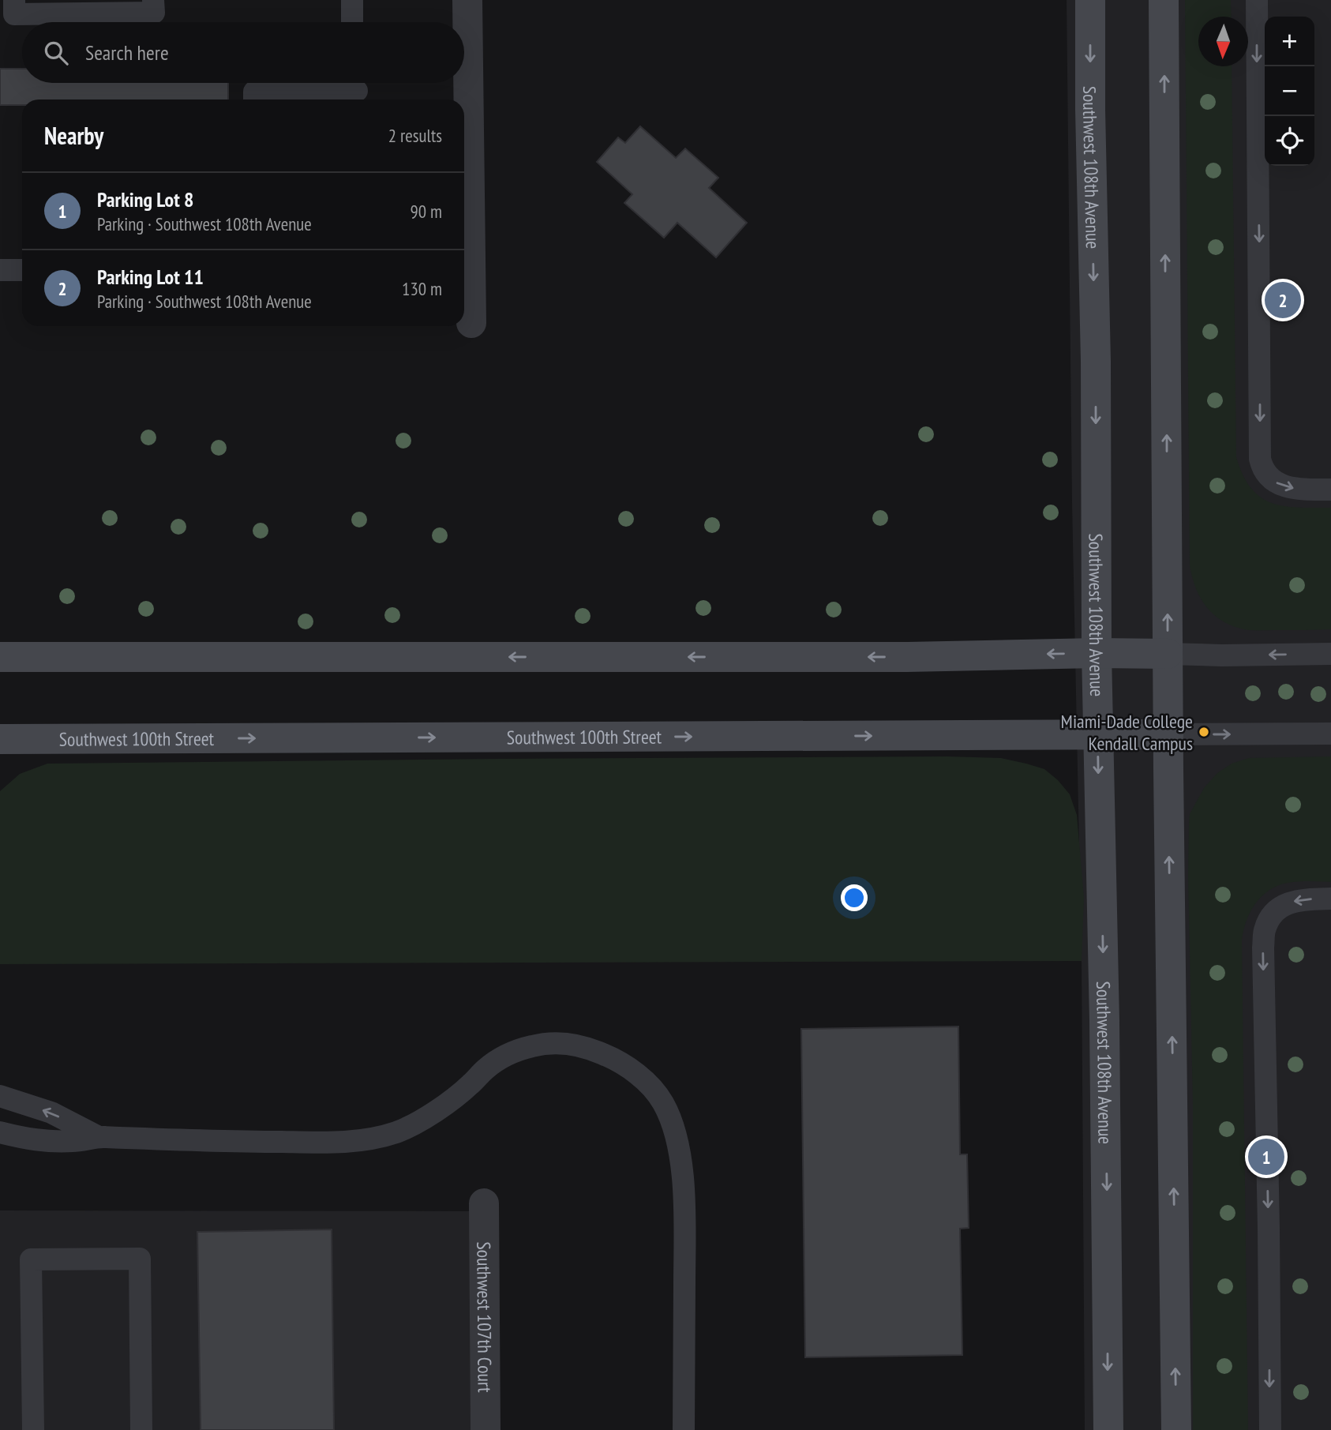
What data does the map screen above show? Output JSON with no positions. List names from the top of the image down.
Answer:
{
  "streets": {
    "street": ["Southwest 108th Avenue", "Southwest 100th Street", "Southwest 107th Court"]
  },
  "crossings": [
    ["Southwest 108th Avenue", "Southwest 100th Street"]
  ],
  "places": ["Miami-Dade College Kendall Campus"],
  "north": "bottom",
  "page": {
    "map_buttons": ["+", "−"],
    "search": "Search here",
    "heading": ["Nearby", "2 results"],
    "list": [
      {
        "mark": "1",
        "name": "Parking Lot 8",
        "note": "Parking · Southwest 108th Avenue",
        "value": "90 m"
      },
      {
        "mark": "2",
        "name": "Parking Lot 11",
        "note": "Parking · Southwest 108th Avenue",
        "value": "130 m"
      }
    ],
    "pins": ["2", "1"]
  }
}
